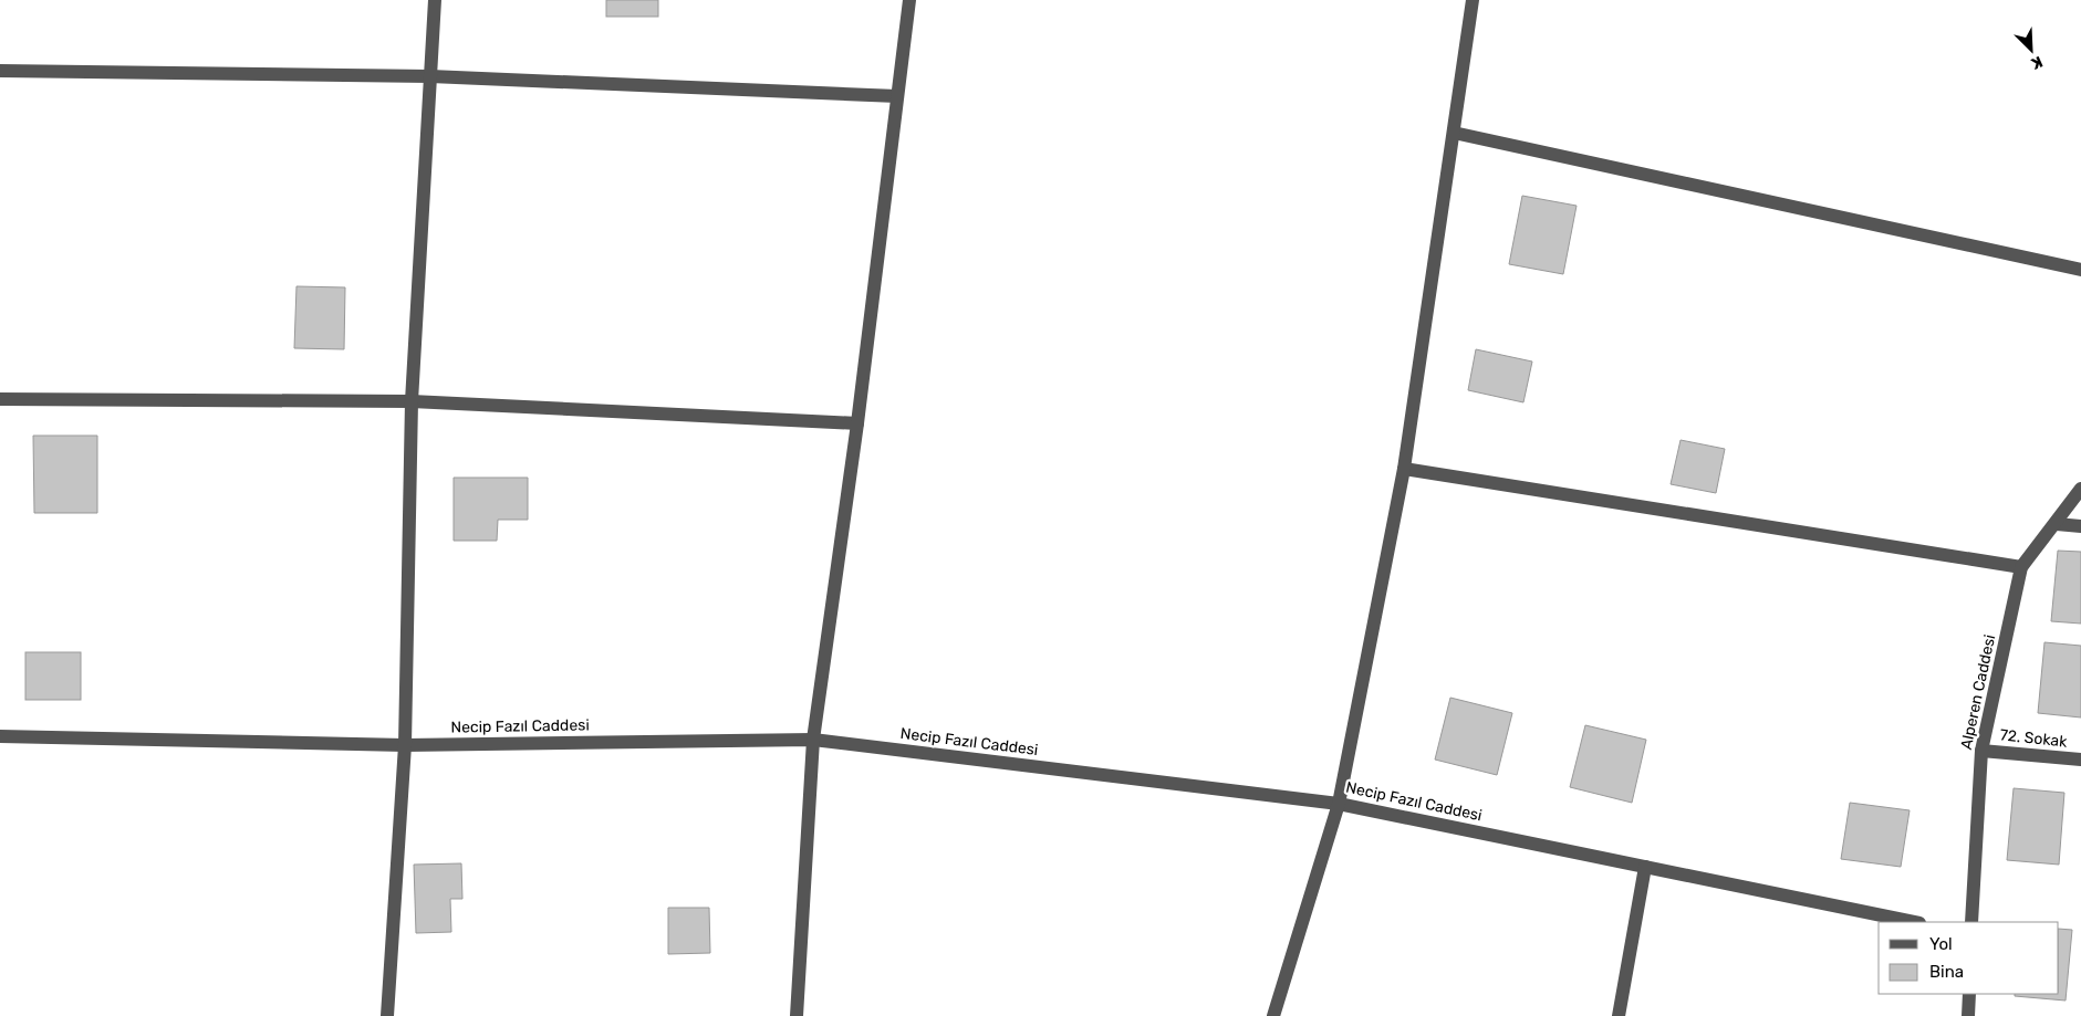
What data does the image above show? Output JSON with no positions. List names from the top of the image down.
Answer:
{
  "streets": {
    "street": ["Alperen Caddesi", "Necip Fazıl Caddesi", "72. Sokak"]
  },
  "crossings": [
    ["Alperen Caddesi", "72. Sokak"]
  ],
  "legend": ["Yol", "Bina"],
  "north": "bottom right"
}
